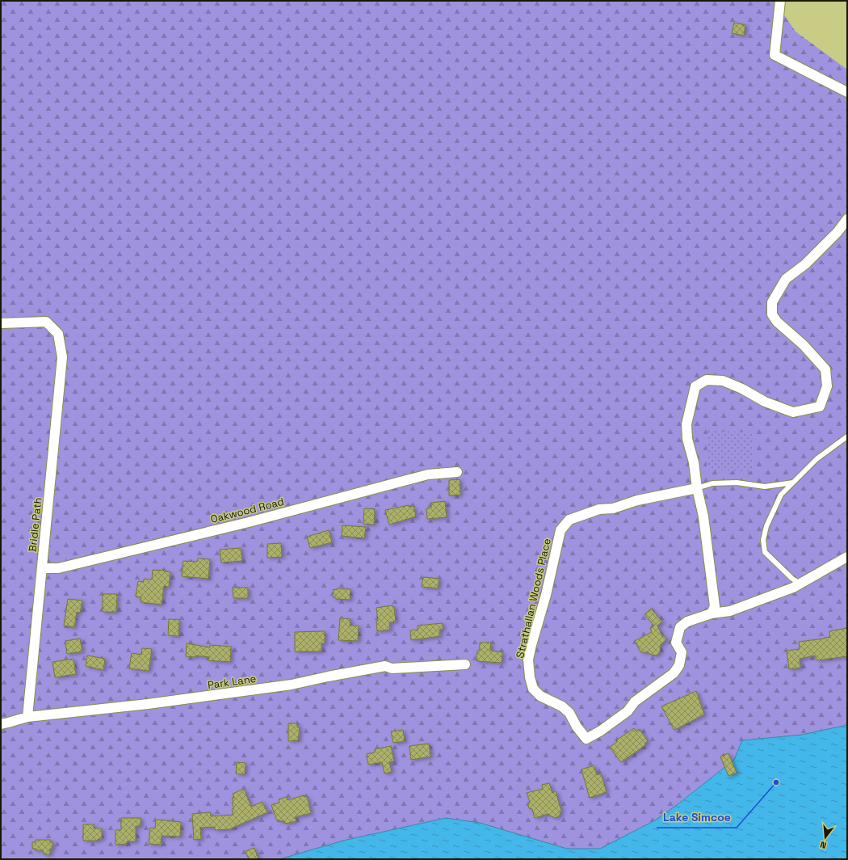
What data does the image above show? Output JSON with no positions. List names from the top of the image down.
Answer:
{
  "streets": {
    "street": [
      "Oakwood Road",
      "Bridle Path",
      "Strathallan Woods Place",
      "Park Lane"
    ]
  },
  "crossings": [
    ["Oakwood Road", "Bridle Path"],
    ["Bridle Path", "Park Lane"]
  ],
  "places": ["Lake Simcoe"],
  "north": "bottom"
}
